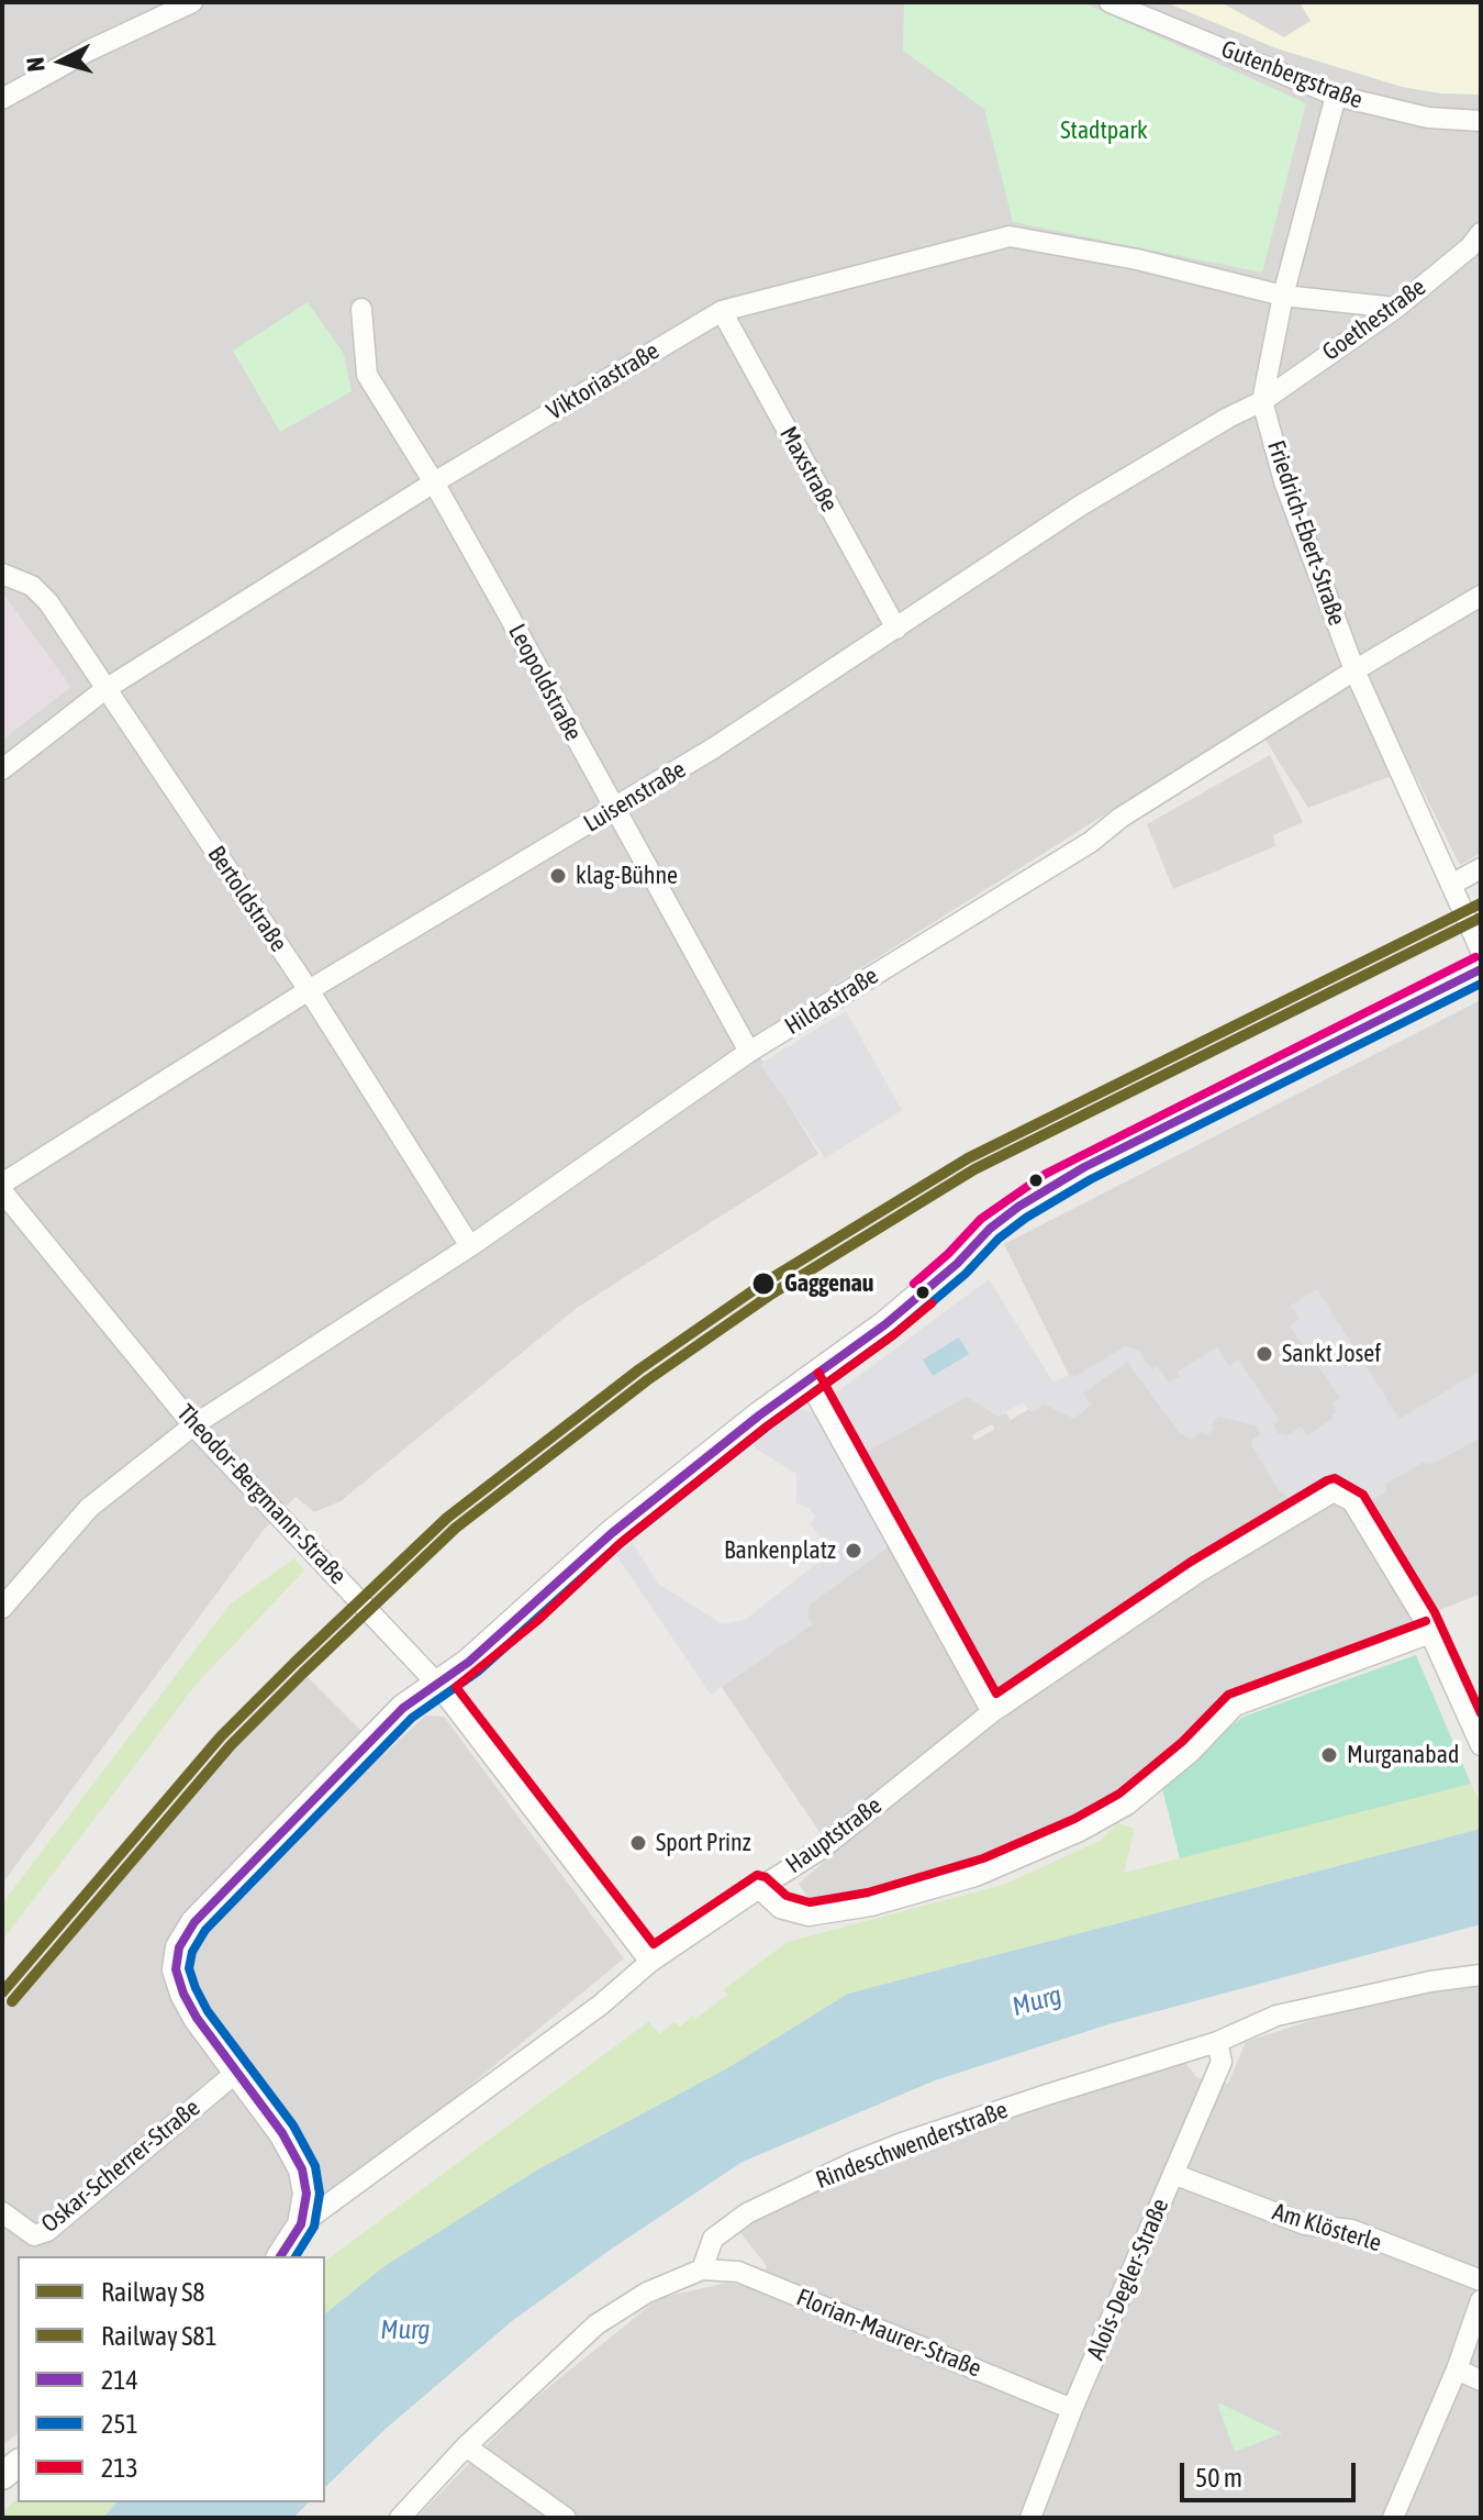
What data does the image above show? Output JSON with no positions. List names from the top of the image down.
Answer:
{
  "streets": {
    "street": [
      "Gutenbergstraße",
      "Goethestraße",
      "Viktoriastraße",
      "Maxstraße",
      "Friedrich-Ebert-Straße",
      "Leopoldstraße",
      "Luisenstraße",
      "Bertoldstraße",
      "Hildastraße",
      "Theodor-Bergmann-Straße",
      "Hauptstraße",
      "Rindeschwenderstraße",
      "Oskar-Scherrer-Straße",
      "Am Klösterle",
      "Alois-Degler-Straße",
      "Florian-Maurer-Straße"
    ]
  },
  "crossings": [
    ["Gutenbergstraße", "Friedrich-Ebert-Straße"],
    ["Goethestraße", "Viktoriastraße"],
    ["Goethestraße", "Friedrich-Ebert-Straße"],
    ["Goethestraße", "Luisenstraße"],
    ["Viktoriastraße", "Maxstraße"],
    ["Viktoriastraße", "Friedrich-Ebert-Straße"],
    ["Viktoriastraße", "Leopoldstraße"],
    ["Viktoriastraße", "Bertoldstraße"],
    ["Maxstraße", "Luisenstraße"],
    ["Friedrich-Ebert-Straße", "Luisenstraße"],
    ["Friedrich-Ebert-Straße", "Hildastraße"],
    ["Leopoldstraße", "Luisenstraße"],
    ["Leopoldstraße", "Hildastraße"],
    ["Luisenstraße", "Bertoldstraße"],
    ["Bertoldstraße", "Hildastraße"],
    ["Hildastraße", "Theodor-Bergmann-Straße"],
    ["Theodor-Bergmann-Straße", "Hauptstraße"],
    ["Rindeschwenderstraße", "Alois-Degler-Straße"],
    ["Rindeschwenderstraße", "Florian-Maurer-Straße"],
    ["Am Klösterle", "Alois-Degler-Straße"],
    ["Alois-Degler-Straße", "Florian-Maurer-Straße"]
  ],
  "water": ["Murg"],
  "parks": ["Stadtpark"],
  "places": [
    "klag-Bühne",
    "Gaggenau",
    "Sankt Josef",
    "Bankenplatz",
    "Murganabad",
    "Sport Prinz"
  ],
  "lines": [
    "rail line S8",
    "rail line S81",
    "transit line 214",
    "transit line 251",
    "transit line 213"
  ],
  "legend": [
    "Railway S8",
    "Railway S81",
    "214",
    "251",
    "213"
  ],
  "scale_bar": "50 m",
  "north": "left"
}
